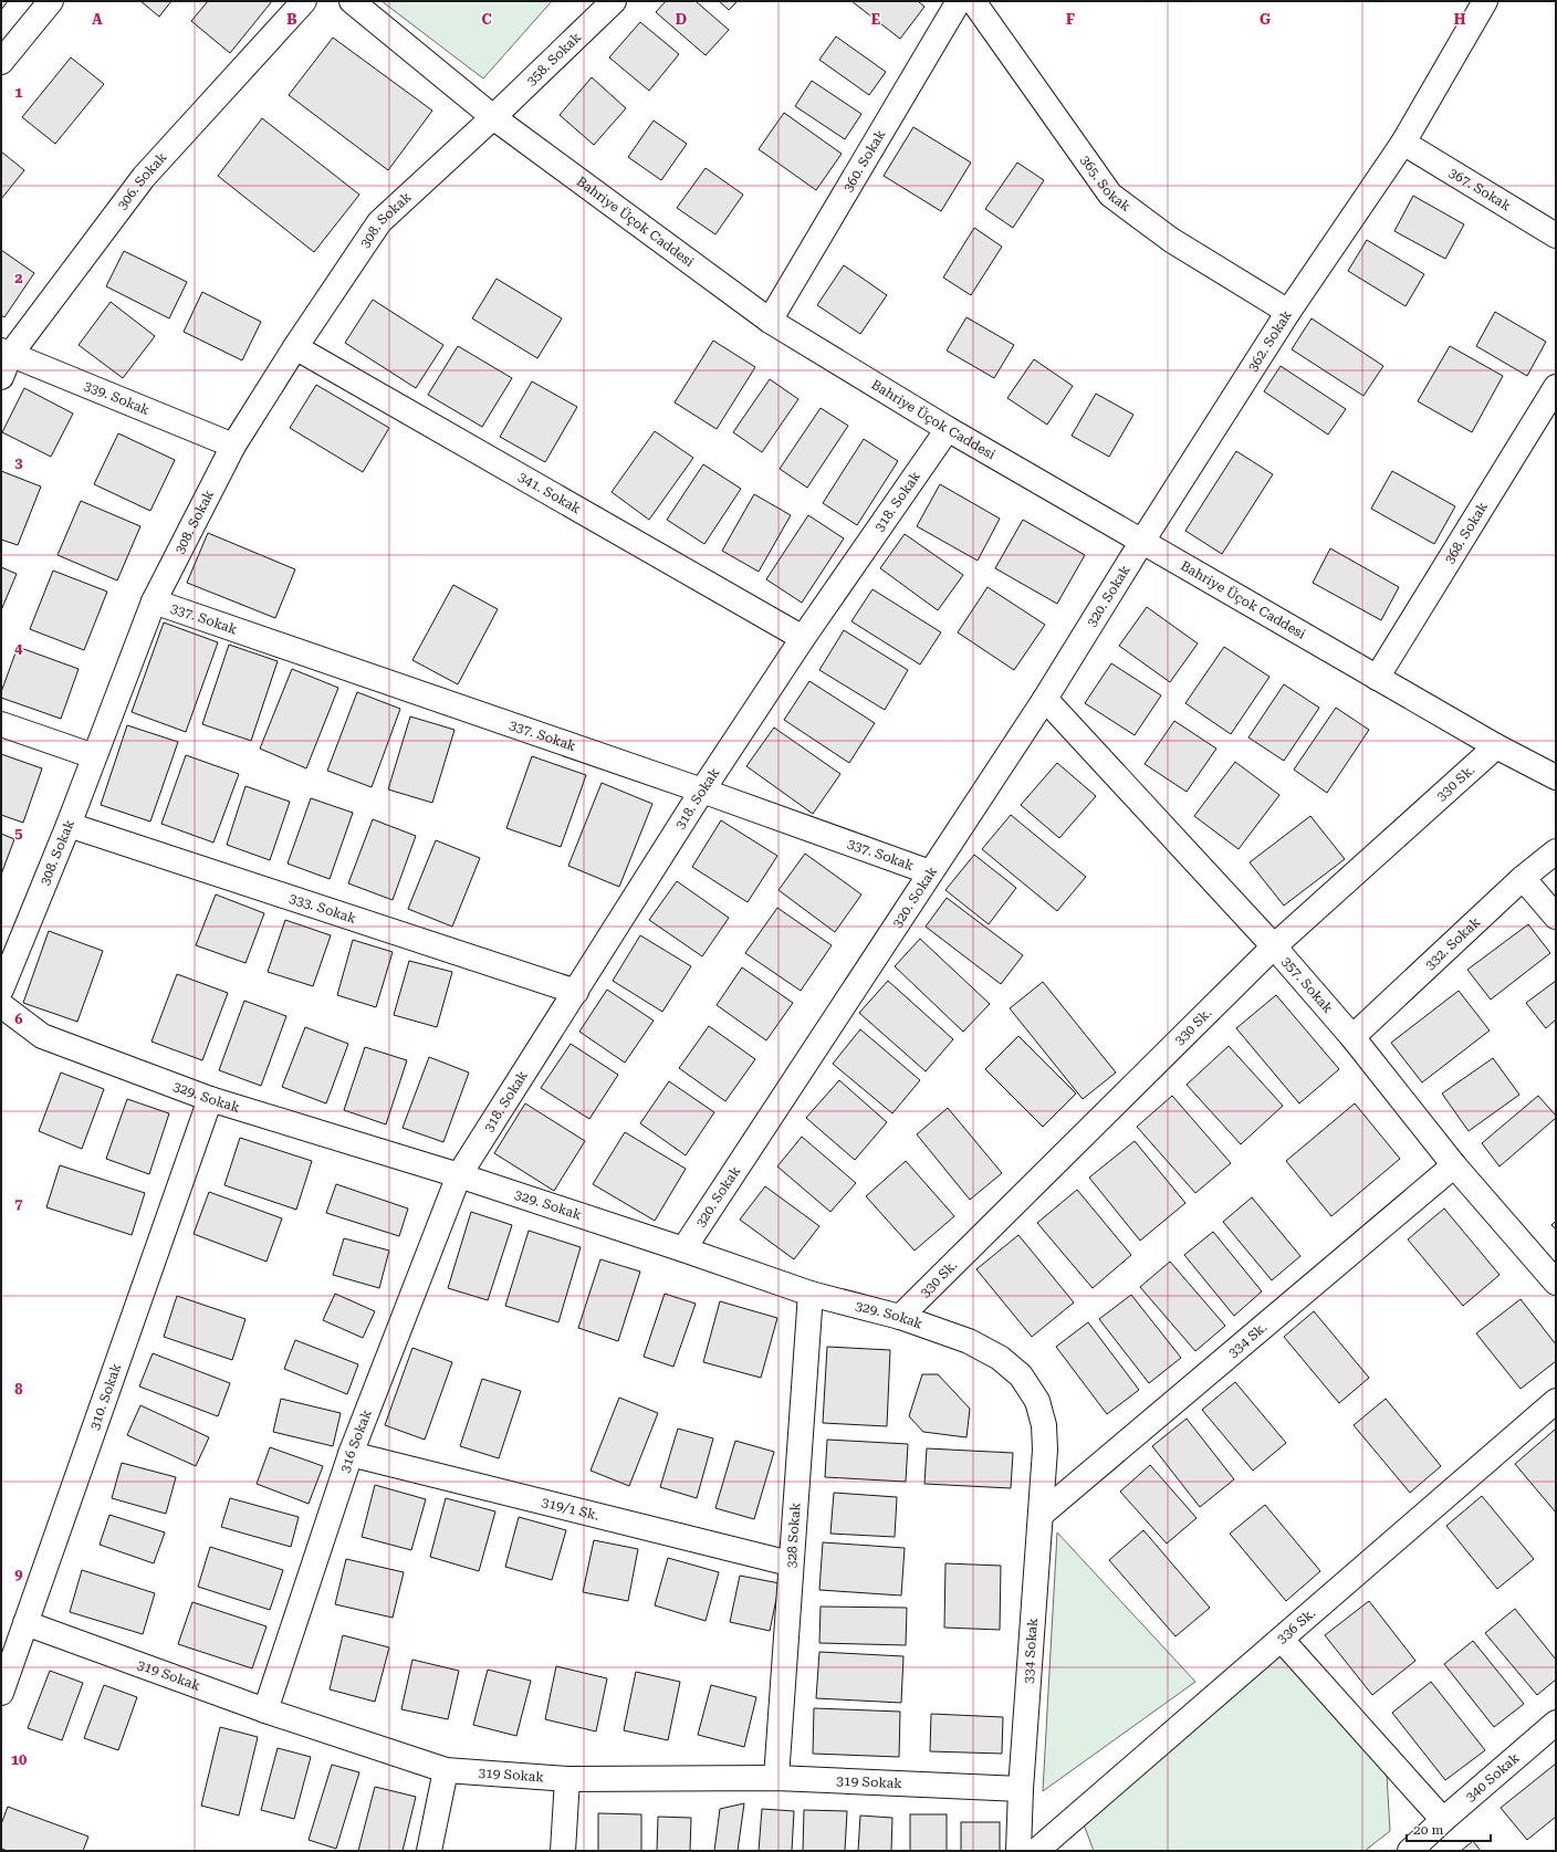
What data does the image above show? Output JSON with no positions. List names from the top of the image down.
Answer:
{
  "streets": {
    "street": [
      "358. Sokak",
      "360. Sokak",
      "306. Sokak",
      "365. Sokak",
      "367. Sokak",
      "308. Sokak",
      "Bahriye Üçok Caddesi",
      "362. Sokak",
      "339. Sokak",
      "341. Sokak",
      "318. Sokak",
      "368. Sokak",
      "320. Sokak",
      "337. Sokak",
      "330 Sk.",
      "333. Sokak",
      "332. Sokak",
      "357. Sokak",
      "329. Sokak",
      "334 Sk.",
      "310. Sokak",
      "316 Sokak",
      "319/1 Sk.",
      "328 Sokak",
      "336 Sk.",
      "334 Sokak",
      "319 Sokak",
      "340 Sokak"
    ]
  },
  "crossings": [
    ["358. Sokak", "308. Sokak"],
    ["358. Sokak", "Bahriye Üçok Caddesi"],
    ["360. Sokak", "Bahriye Üçok Caddesi"],
    ["306. Sokak", "339. Sokak"],
    ["365. Sokak", "362. Sokak"],
    ["367. Sokak", "362. Sokak"],
    ["308. Sokak", "Bahriye Üçok Caddesi"],
    ["308. Sokak", "339. Sokak"],
    ["308. Sokak", "341. Sokak"],
    ["308. Sokak", "337. Sokak"],
    ["308. Sokak", "333. Sokak"],
    ["Bahriye Üçok Caddesi", "362. Sokak"],
    ["Bahriye Üçok Caddesi", "318. Sokak"],
    ["Bahriye Üçok Caddesi", "368. Sokak"],
    ["Bahriye Üçok Caddesi", "320. Sokak"],
    ["Bahriye Üçok Caddesi", "330 Sk."],
    ["362. Sokak", "320. Sokak"],
    ["341. Sokak", "318. Sokak"],
    ["318. Sokak", "337. Sokak"],
    ["318. Sokak", "333. Sokak"],
    ["318. Sokak", "329. Sokak"],
    ["318. Sokak", "316 Sokak"],
    ["320. Sokak", "337. Sokak"],
    ["320. Sokak", "357. Sokak"],
    ["320. Sokak", "329. Sokak"],
    ["330 Sk.", "357. Sokak"],
    ["330 Sk.", "329. Sokak"],
    ["332. Sokak", "357. Sokak"],
    ["357. Sokak", "334 Sk."],
    ["329. Sokak", "310. Sokak"],
    ["329. Sokak", "316 Sokak"],
    ["329. Sokak", "328 Sokak"],
    ["329. Sokak", "334 Sokak"],
    ["334 Sk.", "334 Sokak"],
    ["310. Sokak", "319 Sokak"],
    ["316 Sokak", "319/1 Sk."],
    ["316 Sokak", "319 Sokak"],
    ["319/1 Sk.", "328 Sokak"],
    ["328 Sokak", "319 Sokak"],
    ["334 Sokak", "319 Sokak"]
  ],
  "scale_bar": "20 m",
  "grid": {
    "columns": [
      "A",
      "B",
      "C",
      "D",
      "E",
      "F",
      "G",
      "H"
    ],
    "rows": [
      "1",
      "2",
      "3",
      "4",
      "5",
      "6",
      "7",
      "8",
      "9",
      "10"
    ]
  }
}
